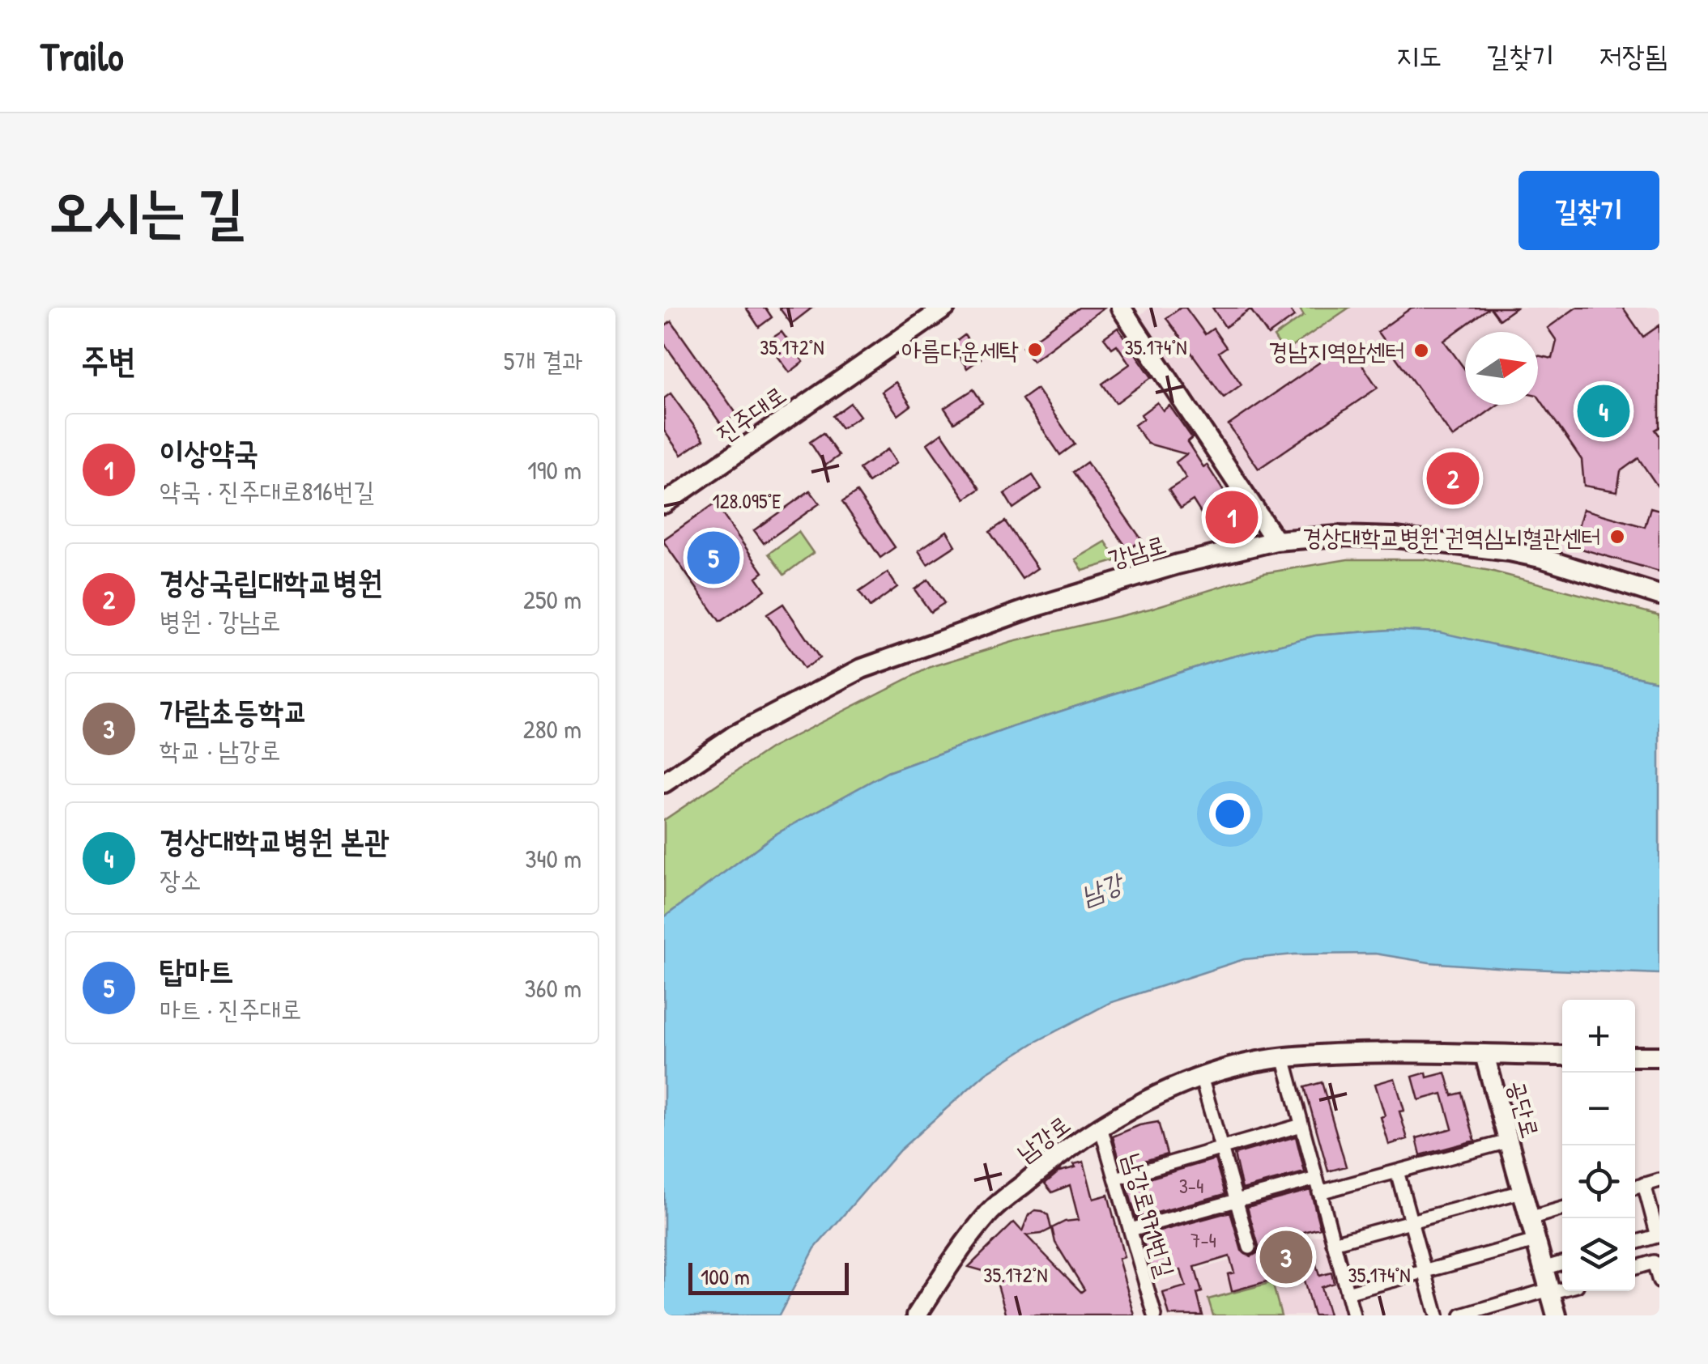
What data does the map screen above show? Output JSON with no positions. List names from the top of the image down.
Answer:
{
  "streets": {
    "street": [
      "진주대로",
      "강남로",
      "공단로",
      "남강로",
      "남강로971번길"
    ]
  },
  "crossings": [
    ["공단로", "남강로"],
    ["남강로", "남강로971번길"]
  ],
  "water": ["남강"],
  "places": ["아름다운세탁", "경남지역암센터", "경상대학교병원 권역심뇌혈관센터"],
  "house_numbers": ["3-4", "7-4"],
  "scale_bar": "100 m",
  "north": "right",
  "page": {
    "header": "Trailo",
    "nav": ["지도", "길찾기", "저장됨"],
    "buttons": "길찾기",
    "title": "오시는 길",
    "heading": ["주변", "5개 결과"],
    "pins": [
      "4",
      "2",
      "1",
      "5",
      "3"
    ],
    "list": [
      {
        "mark": "1",
        "name": "이상약국",
        "note": "약국 · 진주대로816번길",
        "value": "190 m"
      },
      {
        "mark": "2",
        "name": "경상국립대학교병원",
        "note": "병원 · 강남로",
        "value": "250 m"
      },
      {
        "mark": "3",
        "name": "가람초등학교",
        "note": "학교 · 남강로",
        "value": "280 m"
      },
      {
        "mark": "4",
        "name": "경상대학교병원 본관",
        "note": "장소",
        "value": "340 m"
      },
      {
        "mark": "5",
        "name": "탑마트",
        "note": "마트 · 진주대로",
        "value": "360 m"
      }
    ],
    "map_buttons": ["+", "−"],
    "scale": "100 m"
  },
  "coordinates": ["35.172°N", "35.174°N", "128.095°E"]
}
